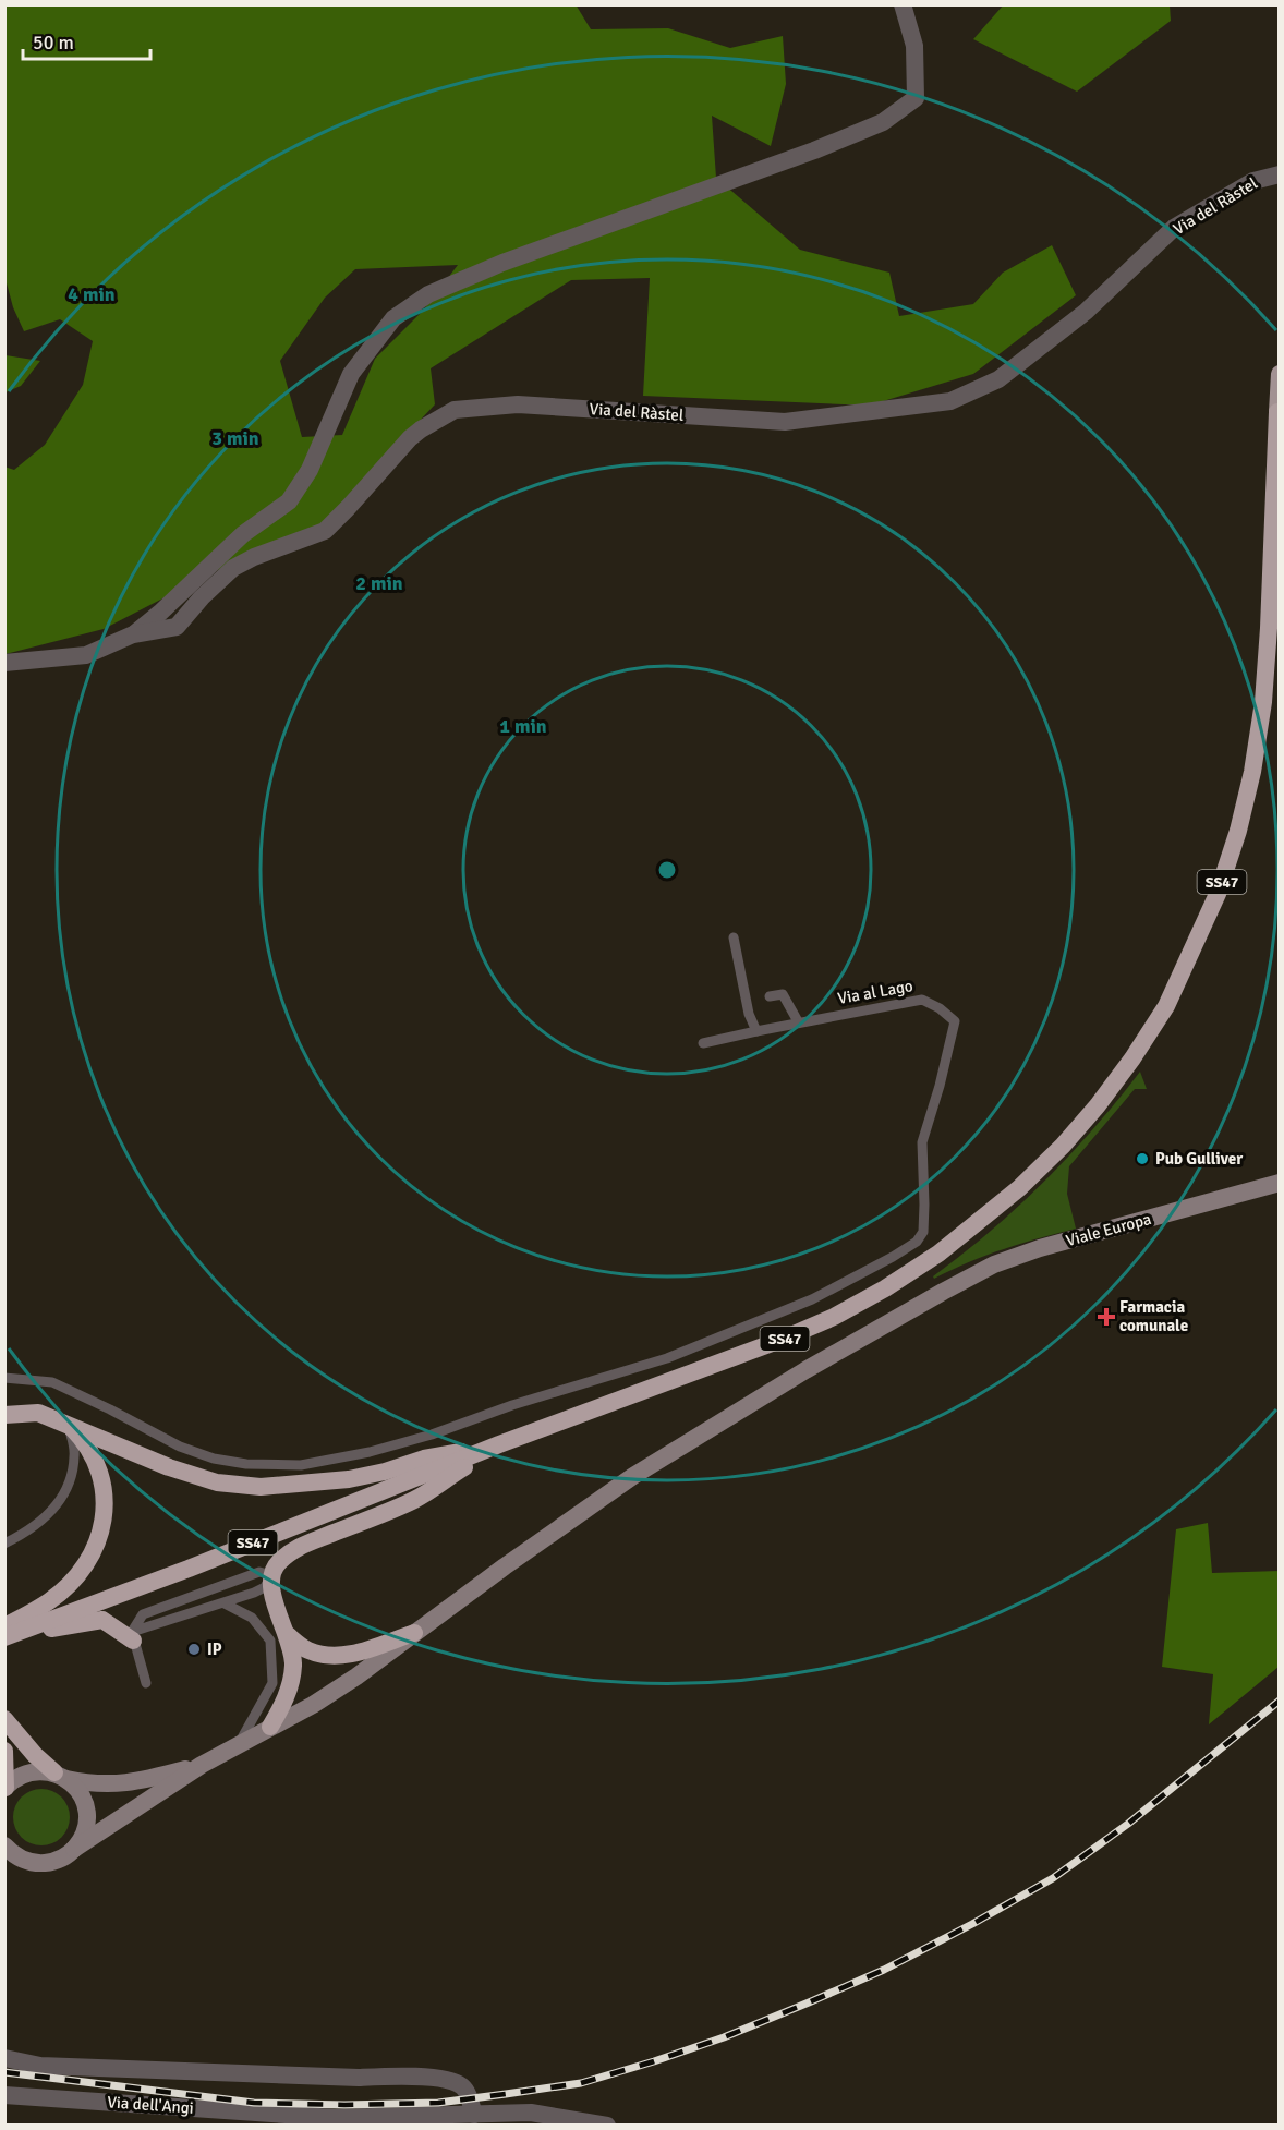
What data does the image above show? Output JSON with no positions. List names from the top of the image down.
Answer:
{
  "streets": {
    "highway": ["SS47"],
    "main road": ["Viale Europa"],
    "street": ["Via del Ràstel", "Via dell'Angi"],
    "lane": ["Via al Lago"]
  },
  "places": {
    "other": ["Pub Gulliver", "IP"],
    "health": ["Farmacia comunale"]
  },
  "scale_bar": "50 m",
  "rings": [
    "4 min",
    "3 min",
    "2 min",
    "1 min"
  ]
}
